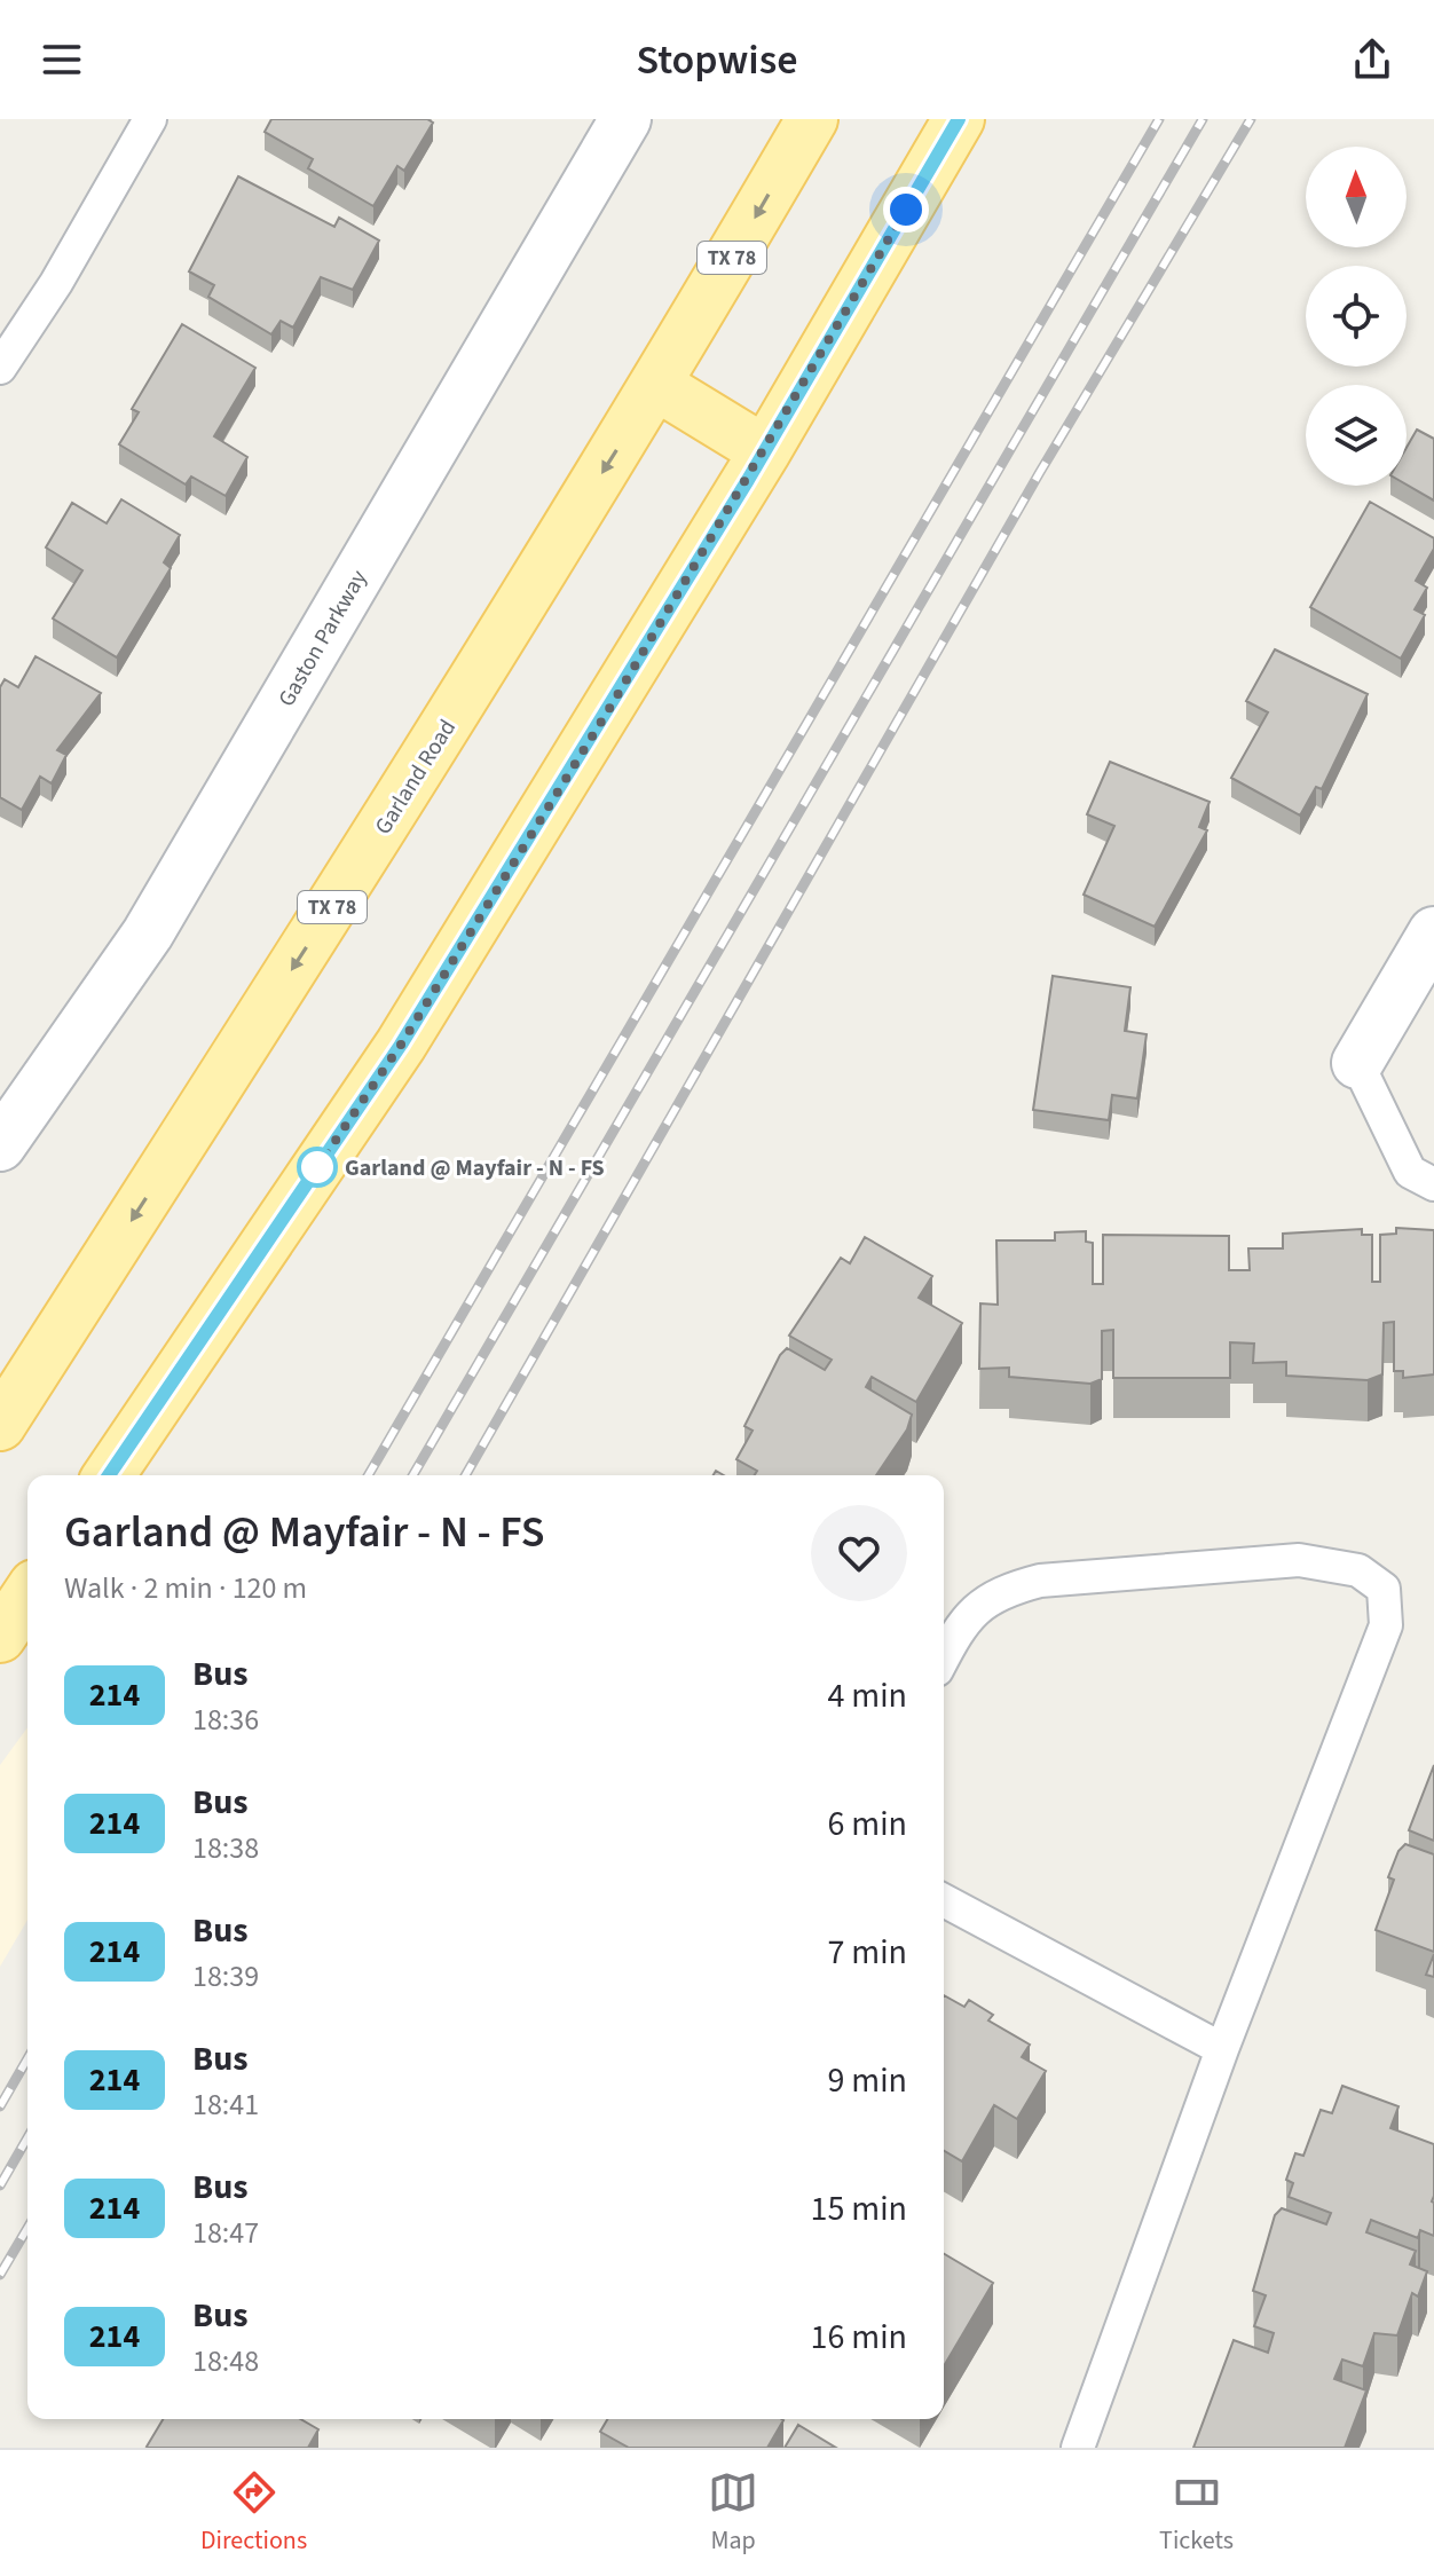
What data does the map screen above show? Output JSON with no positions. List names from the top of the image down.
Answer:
{
  "streets": {
    "main road": ["TX 78", "Garland Road"],
    "street": ["Gaston Parkway"]
  },
  "places": ["Garland @ Mayfair - N - FS"],
  "lines": ["bus line 214"],
  "north": "top",
  "page": {
    "header": "Stopwise",
    "heading": ["Garland @ Mayfair - N - FS", "Walk · 2 min · 120 m"],
    "list": [
      {
        "mark": "214",
        "name": "Bus",
        "note": "18:36",
        "value": "4 min"
      },
      {
        "mark": "214",
        "name": "Bus",
        "note": "18:38",
        "value": "6 min"
      },
      {
        "mark": "214",
        "name": "Bus",
        "note": "18:39",
        "value": "7 min"
      },
      {
        "mark": "214",
        "name": "Bus",
        "note": "18:41",
        "value": "9 min"
      },
      {
        "mark": "214",
        "name": "Bus",
        "note": "18:47",
        "value": "15 min"
      },
      {
        "mark": "214",
        "name": "Bus",
        "note": "18:48",
        "value": "16 min"
      }
    ],
    "tabs": ["Directions", "Map", "Tickets"]
  }
}
